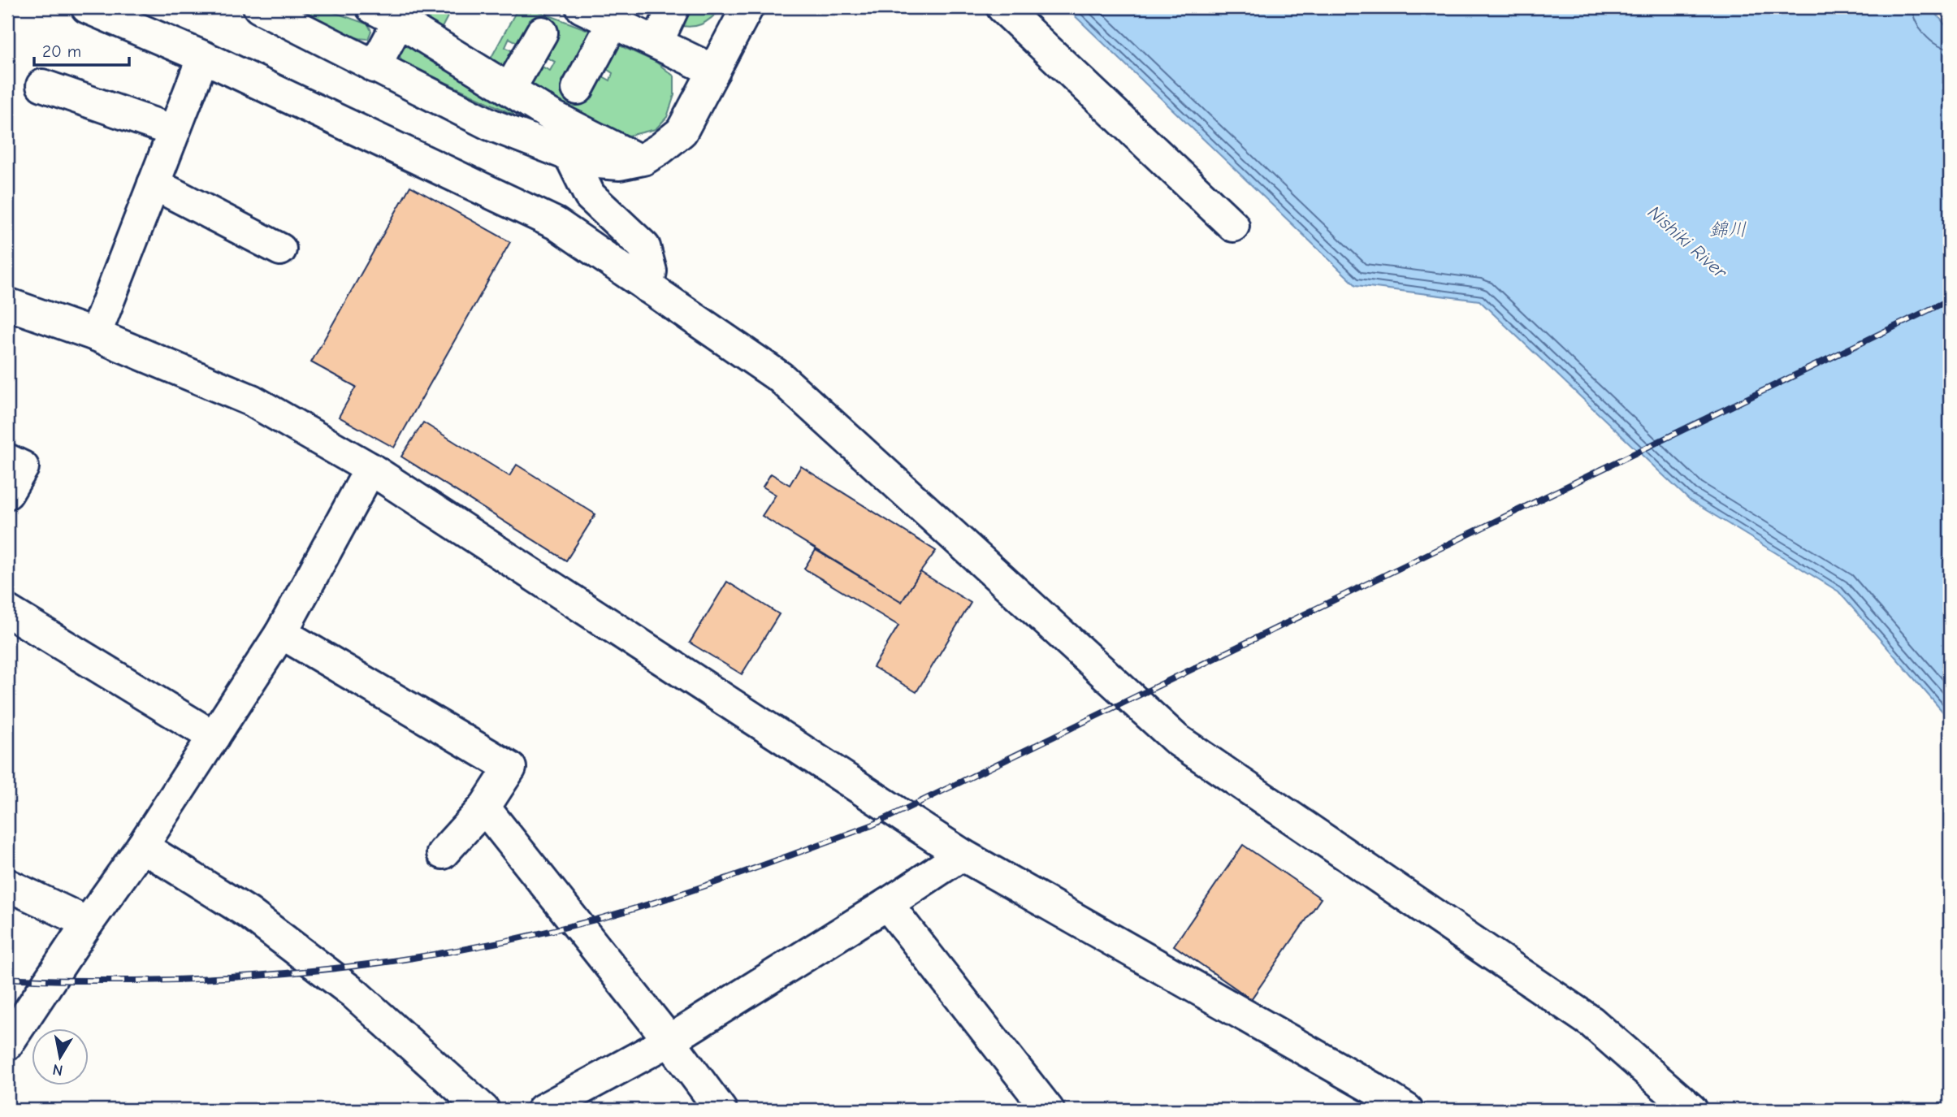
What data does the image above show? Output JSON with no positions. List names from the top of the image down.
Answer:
{
  "water": ["錦川", "Nishiki River"],
  "scale_bar": "20 m",
  "north": "bottom"
}
